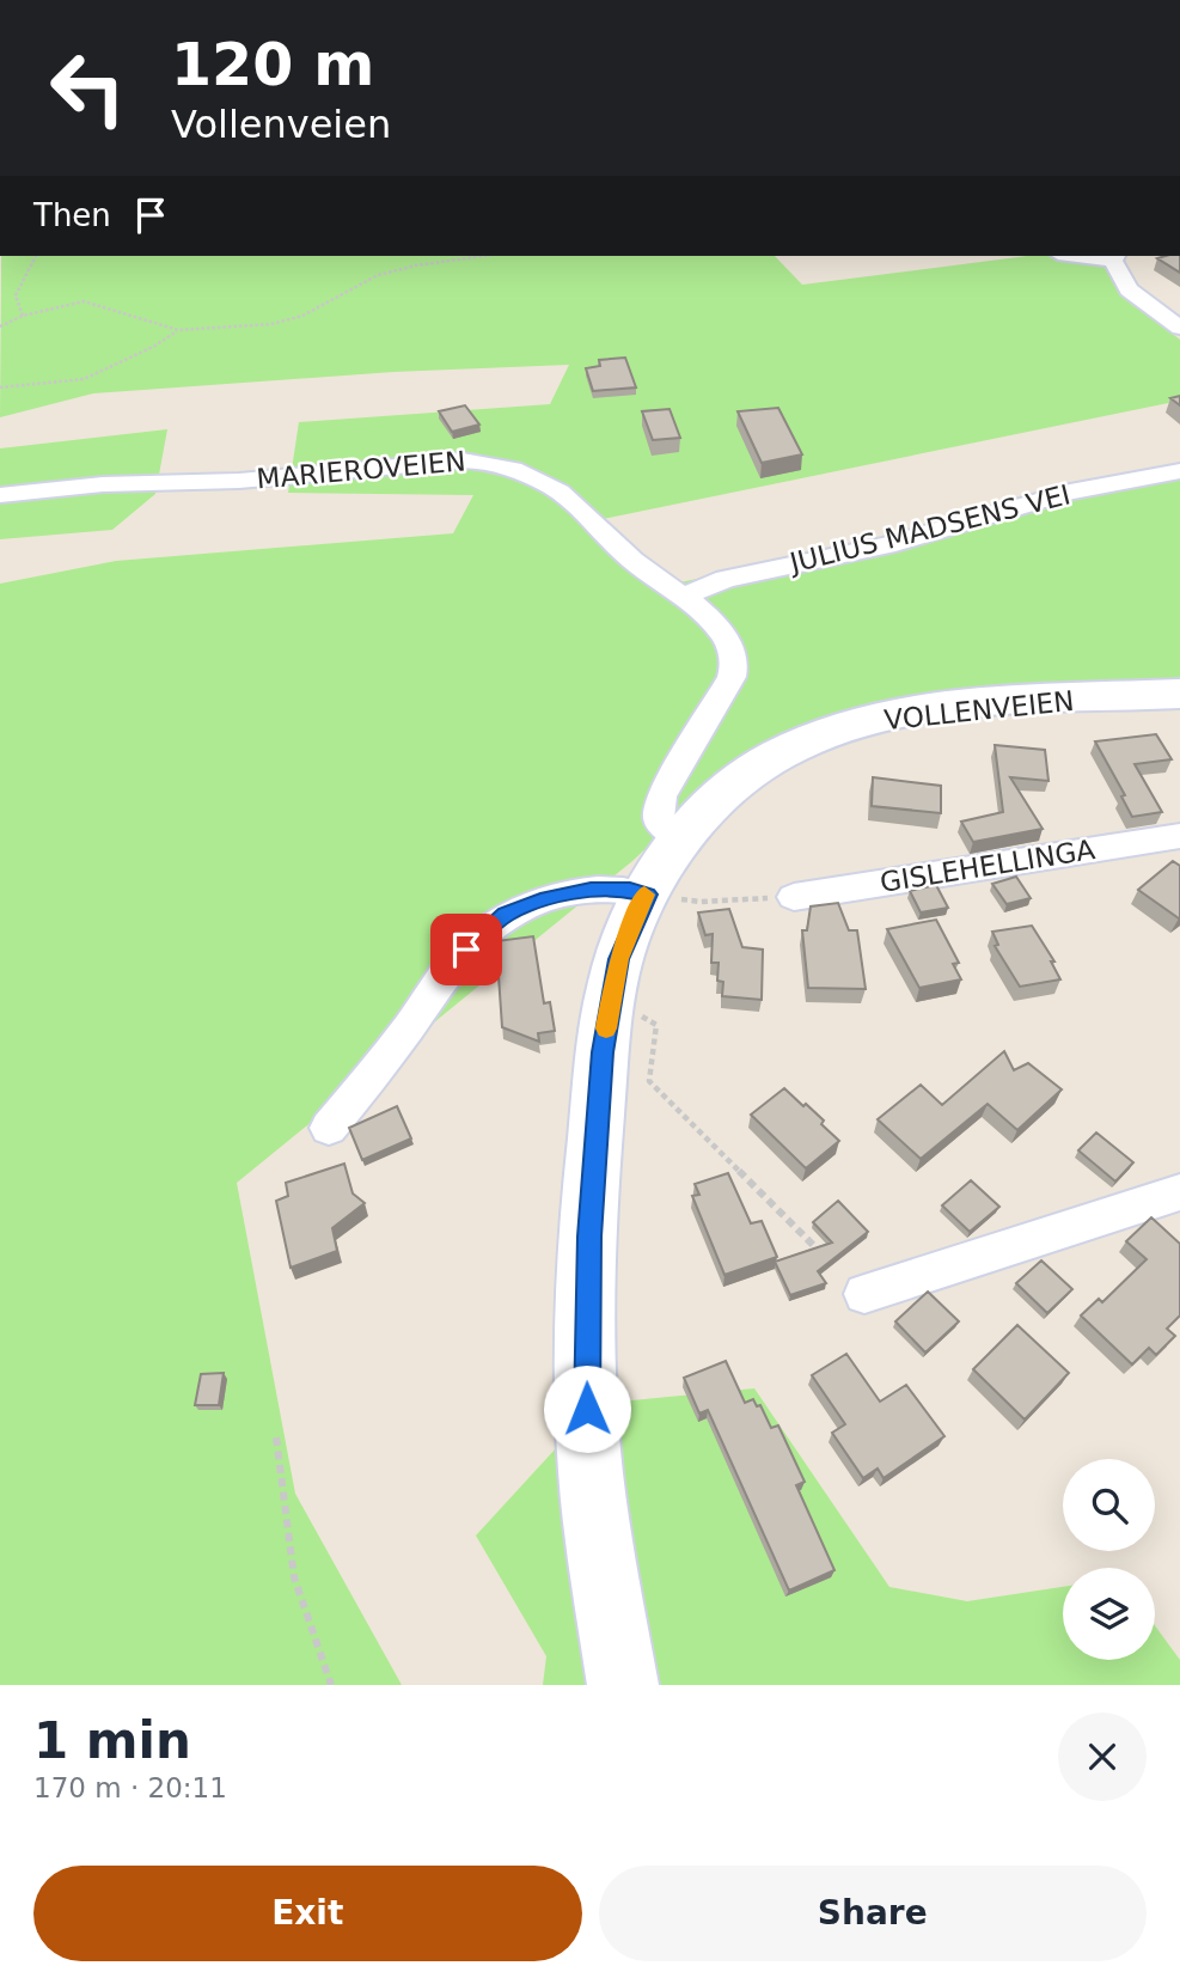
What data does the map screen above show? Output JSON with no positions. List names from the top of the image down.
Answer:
{
  "streets": {
    "main road": ["VOLLENVEIEN"],
    "street": ["MARIEROVEIEN", "JULIUS MADSENS VEI", "GISLEHELLINGA"]
  },
  "crossings": [
    ["MARIEROVEIEN", "JULIUS MADSENS VEI"],
    ["MARIEROVEIEN", "VOLLENVEIEN"]
  ],
  "page": {
    "turn": ["120 m", "Vollenveien"],
    "then": "Then",
    "heading": ["1 min", "170 m · 20:11"],
    "buttons": ["Exit", "Share"]
  }
}
